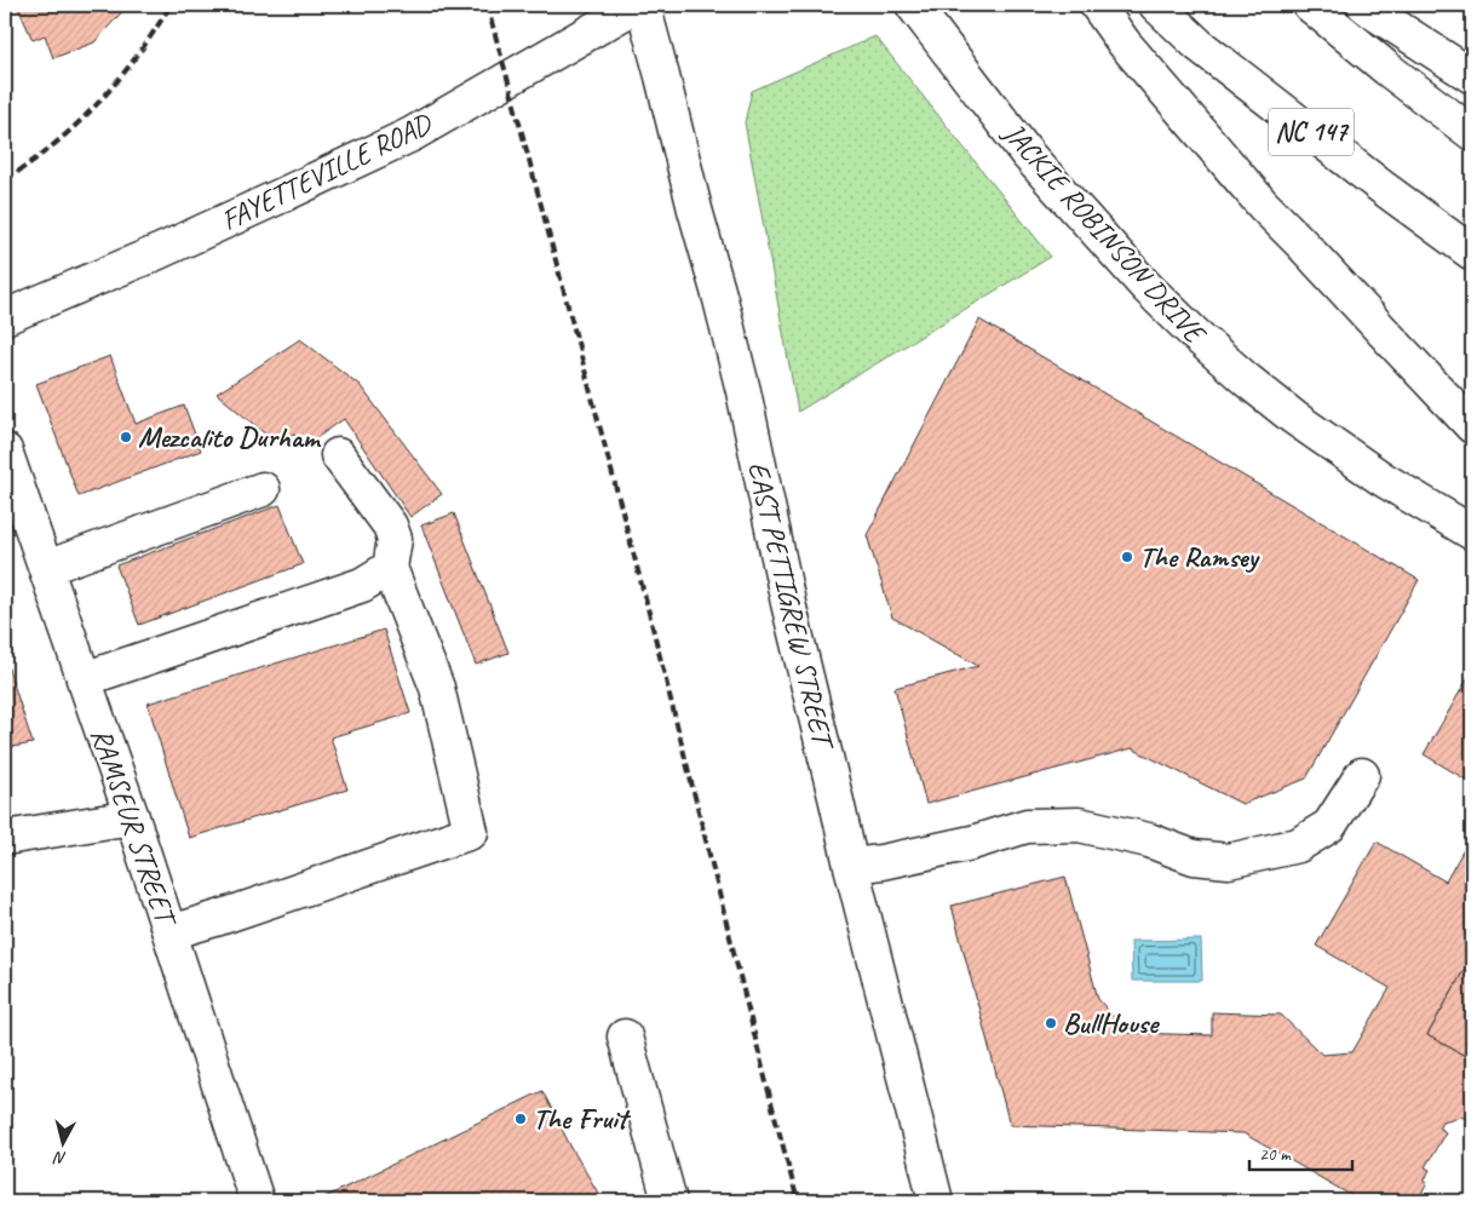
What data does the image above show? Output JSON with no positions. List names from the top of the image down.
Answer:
{
  "streets": {
    "main road": [
      "NC 147",
      "FAYETTEVILLE ROAD",
      "JACKIE ROBINSON DRIVE",
      "EAST PETTIGREW STREET",
      "RAMSEUR STREET"
    ]
  },
  "places": [
    "Mezcalito Durham",
    "The Ramsey",
    "BullHouse",
    "The Fruit"
  ],
  "scale_bar": "20 m",
  "north": "bottom"
}
